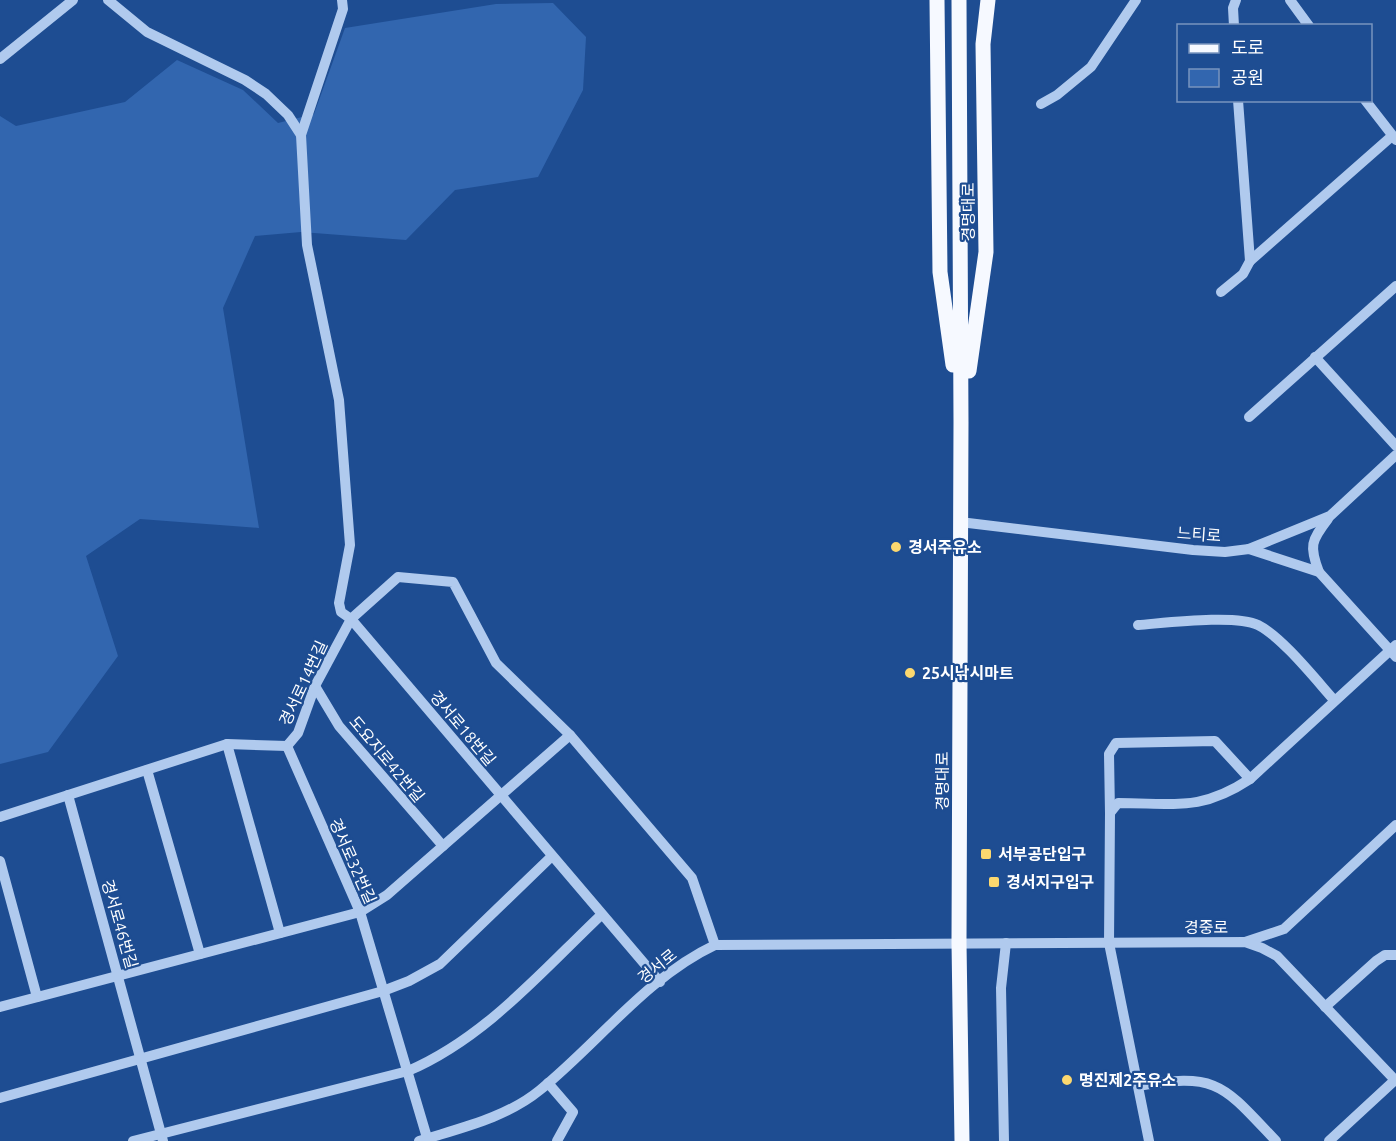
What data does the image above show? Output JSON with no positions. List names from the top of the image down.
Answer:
{
  "streets": {
    "main road": ["경명대로"],
    "street": [
      "느티로",
      "경서로14번길",
      "경서로18번길",
      "도요지로42번길",
      "경서로32번길",
      "경서로46번길",
      "경중로",
      "경서로"
    ]
  },
  "crossings": [
    ["경명대로", "느티로"],
    ["경명대로", "경중로"],
    ["경명대로", "경서로"],
    ["경서로14번길", "경서로18번길"],
    ["경서로14번길", "도요지로42번길"],
    ["경서로14번길", "경서로32번길"],
    ["경서로14번길", "경서로46번길"],
    ["경서로14번길", "경서로"],
    ["경서로18번길", "경서로"],
    ["경서로32번길", "경서로"],
    ["경중로", "경서로"]
  ],
  "places": {
    "other": ["경서주유소", "25시낚시마트", "명진제2주유소"],
    "transit": ["서부공단입구", "경서지구입구"]
  },
  "legend": ["도로", "공원"]
}
